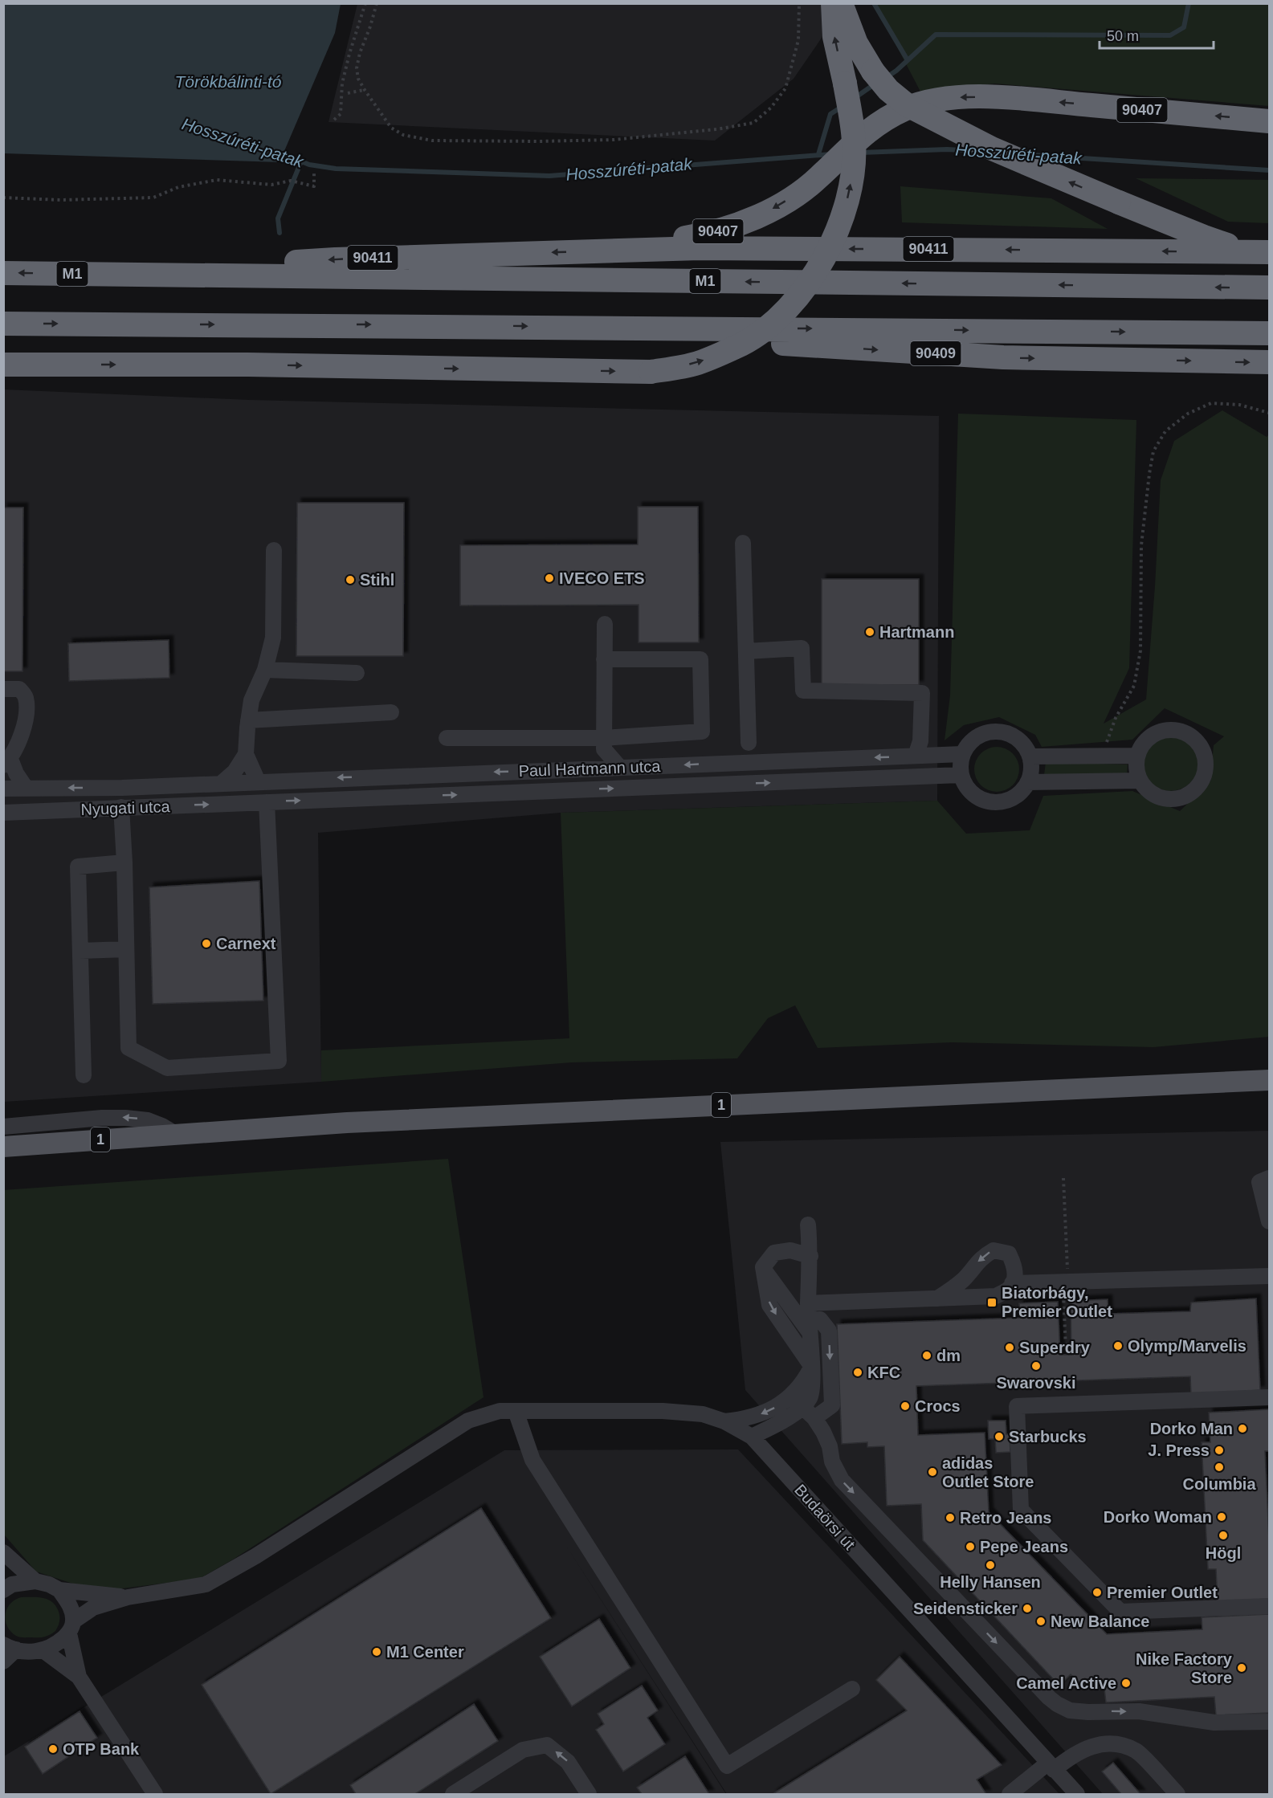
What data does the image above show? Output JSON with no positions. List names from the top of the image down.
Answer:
{
  "streets": {
    "highway": [
      "90407",
      "90411",
      "M1",
      "90409"
    ],
    "main road": ["1"],
    "street": ["Paul Hartmann utca", "Nyugati utca", "Budaörsi út"]
  },
  "crossings": [
    ["90407", "90411"],
    ["90411", "M1"],
    ["Paul Hartmann utca", "Nyugati utca"]
  ],
  "water": ["Törökbálinti-tó", "Hosszúréti-patak"],
  "places": {
    "other": [
      "IVECO ETS",
      "Stihl",
      "Hartmann",
      "Carnext",
      "Olymp/Marvelis",
      "Superdry",
      "dm",
      "Swarovski",
      "KFC",
      "Crocs",
      "Dorko Man",
      "Starbucks",
      "J. Press",
      "Columbia",
      "adidas Outlet Store",
      "Dorko Woman",
      "Retro Jeans",
      "Högl",
      "Pepe Jeans",
      "Helly Hansen",
      "Premier Outlet",
      "Seidensticker",
      "New Balance",
      "M1 Center",
      "Nike Factory Store",
      "Camel Active",
      "OTP Bank"
    ],
    "transit": ["Biatorbágy, Premier Outlet"]
  },
  "scale_bar": "50 m"
}
